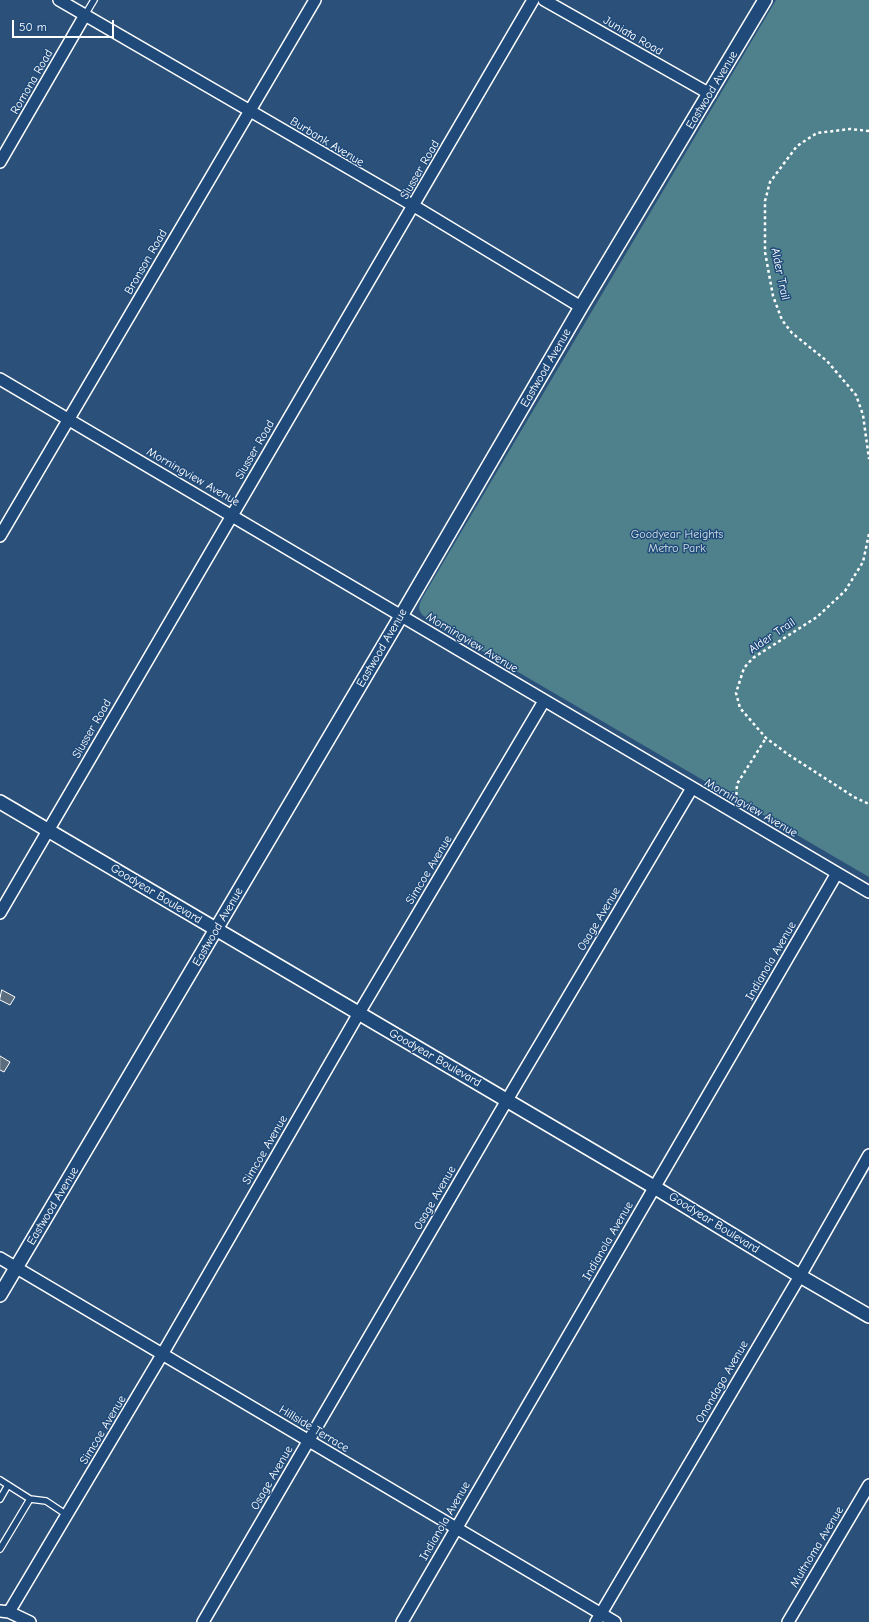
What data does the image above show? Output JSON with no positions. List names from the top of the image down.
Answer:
{
  "streets": {
    "street": [
      "Juniata Road",
      "Romona Road",
      "Eastwood Avenue",
      "Burbank Avenue",
      "Slusser Road",
      "Bronson Road",
      "Morningview Avenue",
      "Simcoe Avenue",
      "Goodyear Boulevard",
      "Osage Avenue",
      "Indianola Avenue",
      "Onondago Avenue",
      "Hillside Terrace",
      "Multnoma Avenue"
    ],
    "path": ["Alder Trail"]
  },
  "crossings": [
    ["Juniata Road", "Eastwood Avenue"],
    ["Romona Road", "Burbank Avenue"],
    ["Eastwood Avenue", "Burbank Avenue"],
    ["Eastwood Avenue", "Morningview Avenue"],
    ["Eastwood Avenue", "Goodyear Boulevard"],
    ["Eastwood Avenue", "Hillside Terrace"],
    ["Burbank Avenue", "Slusser Road"],
    ["Burbank Avenue", "Bronson Road"],
    ["Slusser Road", "Morningview Avenue"],
    ["Slusser Road", "Goodyear Boulevard"],
    ["Bronson Road", "Morningview Avenue"],
    ["Morningview Avenue", "Simcoe Avenue"],
    ["Morningview Avenue", "Osage Avenue"],
    ["Morningview Avenue", "Indianola Avenue"],
    ["Simcoe Avenue", "Goodyear Boulevard"],
    ["Simcoe Avenue", "Hillside Terrace"],
    ["Goodyear Boulevard", "Osage Avenue"],
    ["Goodyear Boulevard", "Indianola Avenue"],
    ["Goodyear Boulevard", "Onondago Avenue"],
    ["Osage Avenue", "Hillside Terrace"],
    ["Indianola Avenue", "Hillside Terrace"],
    ["Onondago Avenue", "Hillside Terrace"]
  ],
  "parks": ["Goodyear Heights Metro Park"],
  "scale_bar": "50 m"
}
